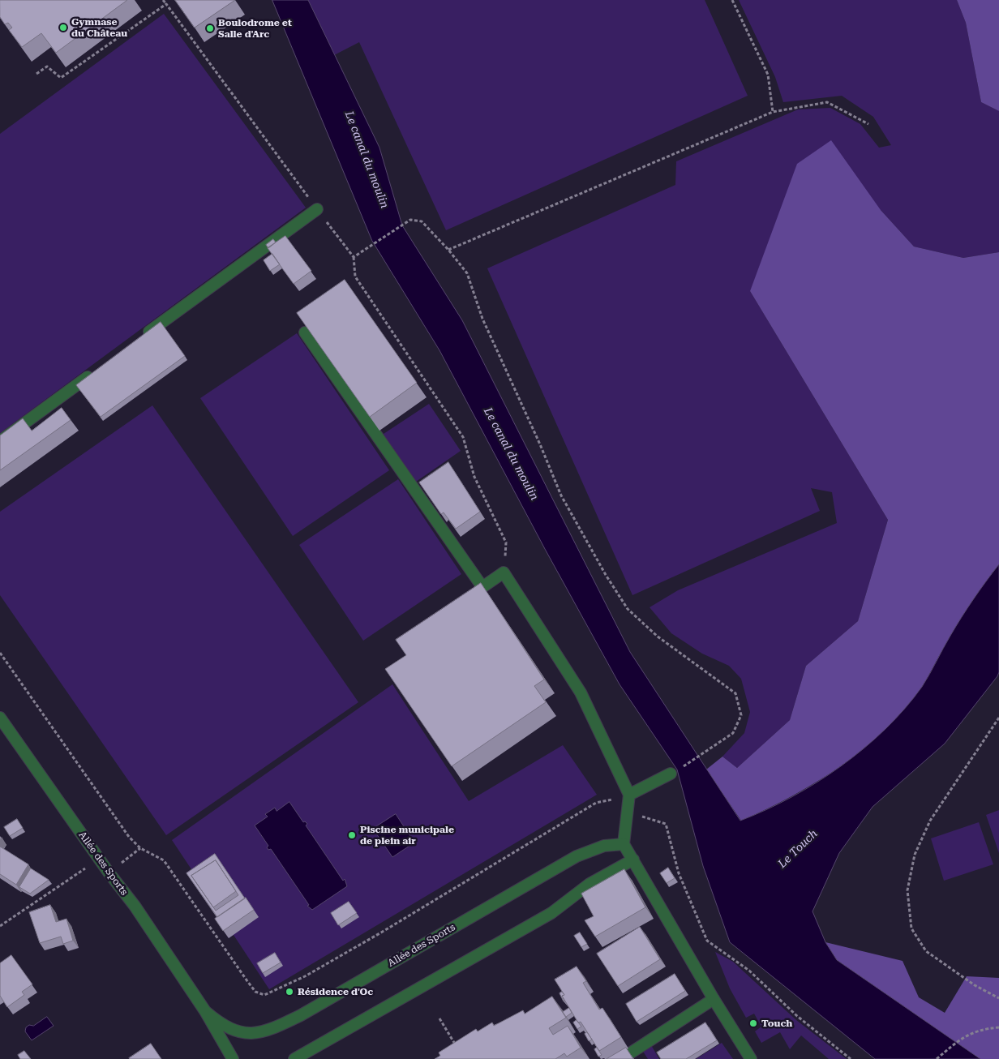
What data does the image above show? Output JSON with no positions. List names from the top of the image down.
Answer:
{
  "streets": {
    "street": ["Allée des Sports"]
  },
  "water": ["Le canal du moulin", "Le Touch"],
  "places": [
    "Gymnase du Château",
    "Boulodrome et Salle d'Arc",
    "Piscine municipale de plein air",
    "Résidence d'Oc",
    "Touch"
  ]
}
